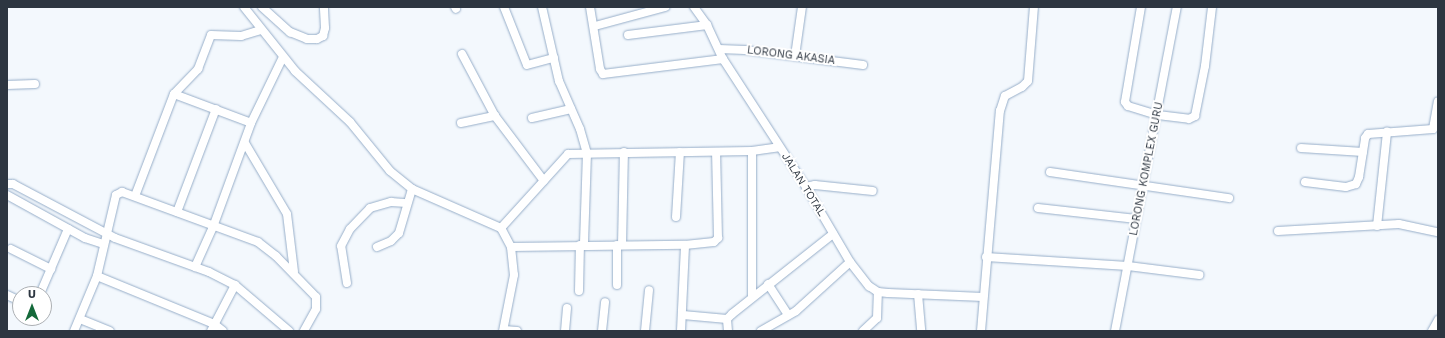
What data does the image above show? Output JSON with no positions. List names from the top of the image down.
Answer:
{
  "streets": {
    "street": ["LORONG AKASIA", "LORONG KOMPLEX GURU", "JALAN TOTAL"]
  },
  "crossings": [
    ["LORONG AKASIA", "JALAN TOTAL"]
  ],
  "north": "top"
}
